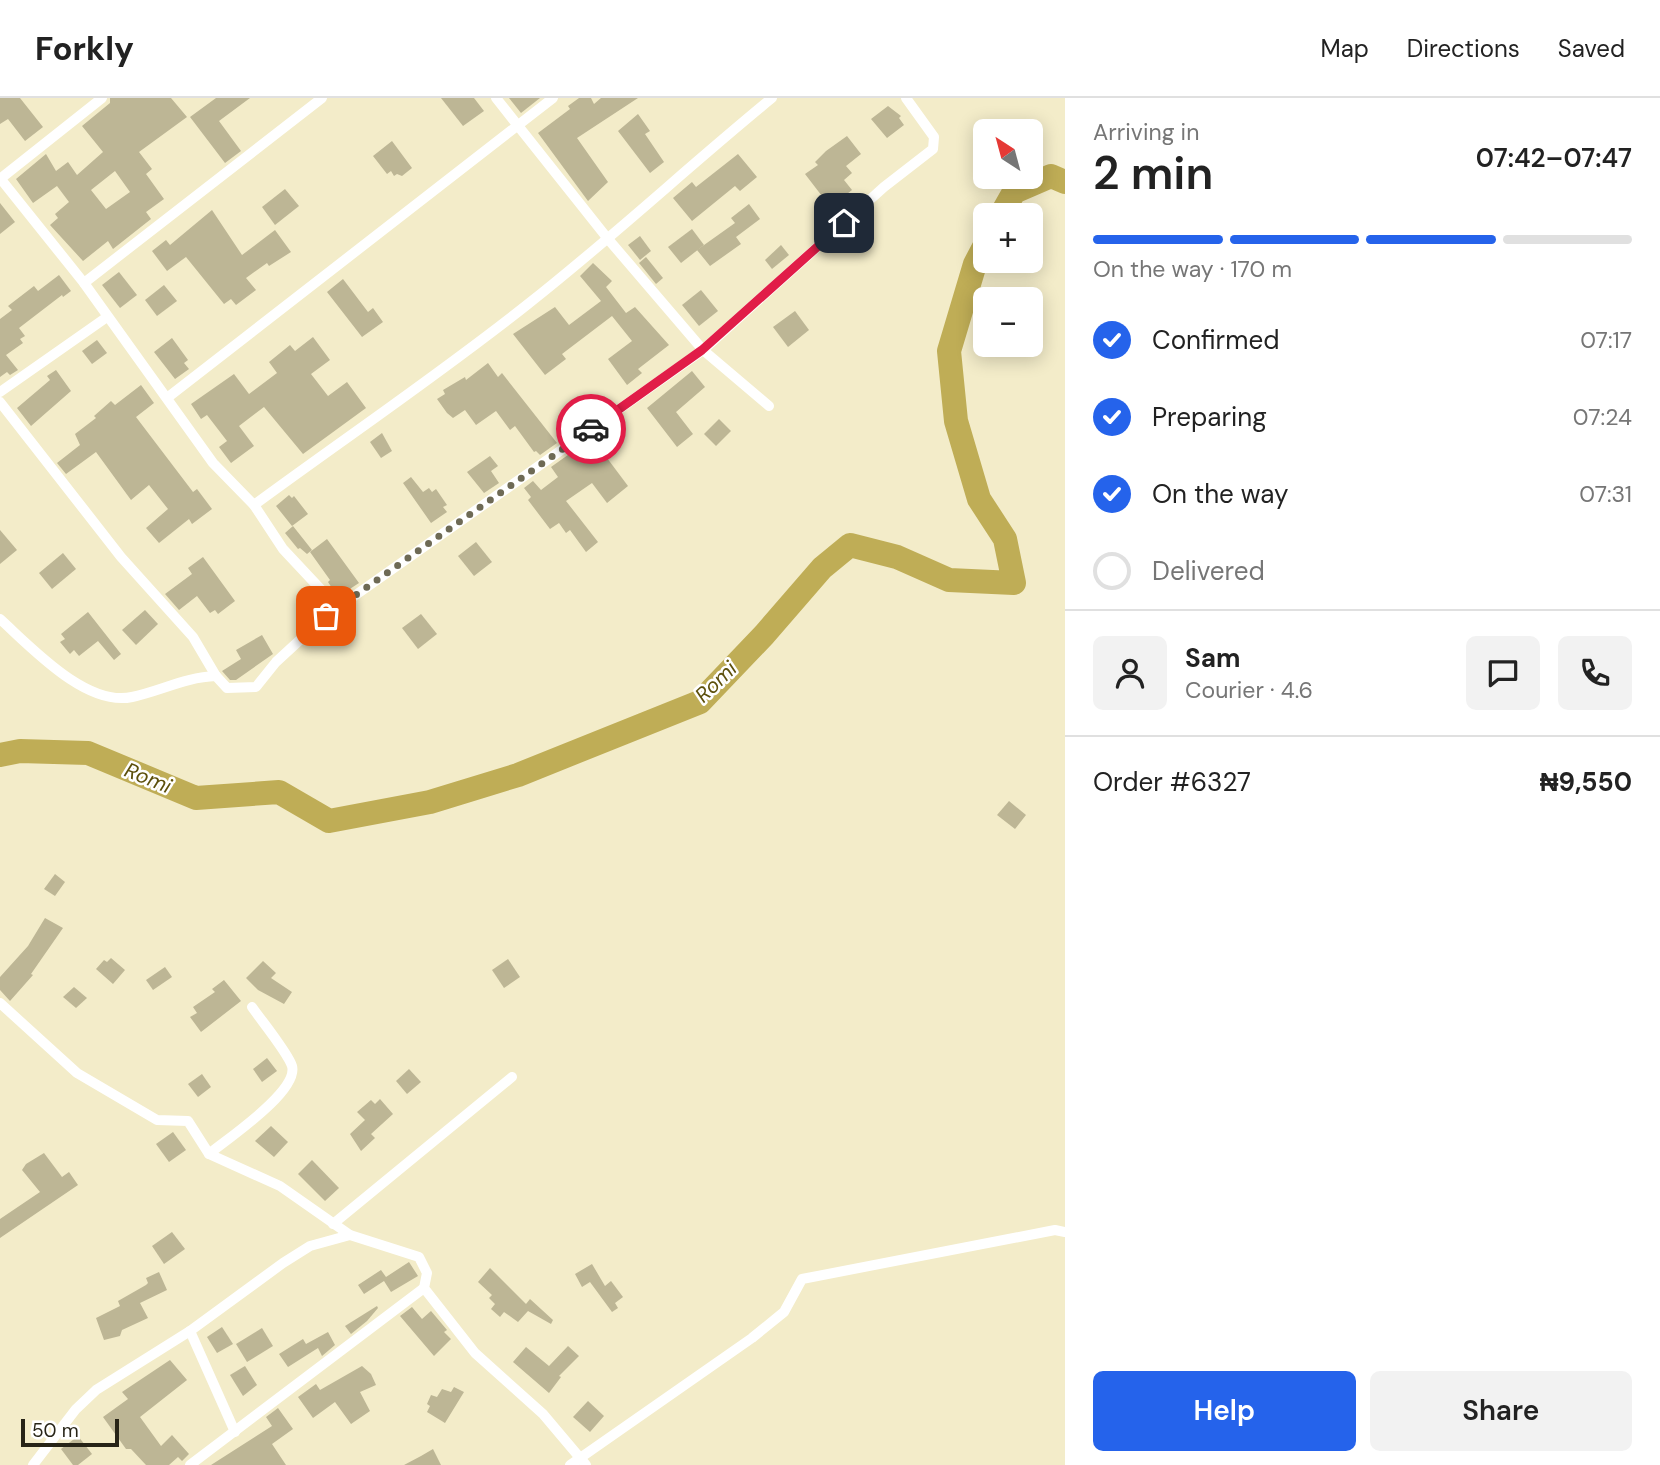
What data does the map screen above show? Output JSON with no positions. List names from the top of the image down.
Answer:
{
  "water": ["Romi"],
  "scale_bar": "50 m",
  "north": "top left",
  "page": {
    "header": "Forkly",
    "nav": ["Map", "Directions", "Saved"],
    "heading": ["2 min", "Arriving in", "07:42–07:47"],
    "panel": [
      "Sam",
      "Courier · 4.6",
      "Order #6327",
      "₦9,550"
    ],
    "map_buttons": ["+", "−"],
    "bar": "On the way · 170 m",
    "list": [
      ["Confirmed", "07:17"],
      ["Preparing", "07:24"],
      ["On the way", "07:31"],
      "Delivered"
    ],
    "buttons": ["Help", "Share"],
    "scale": "50 m"
  }
}
